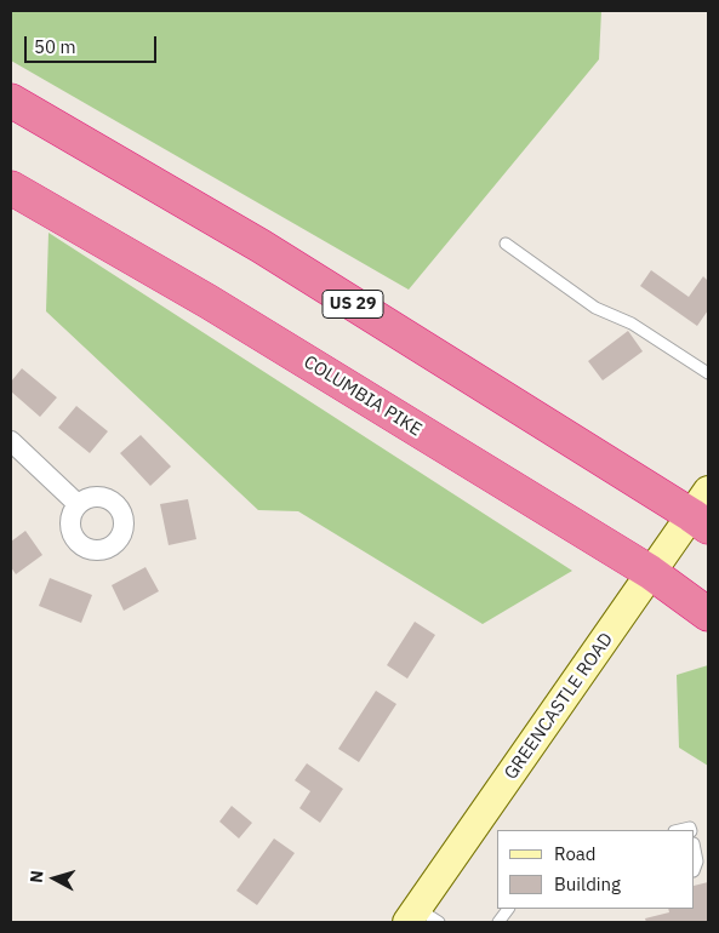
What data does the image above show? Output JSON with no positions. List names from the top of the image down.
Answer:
{
  "streets": {
    "highway": ["US 29", "COLUMBIA PIKE"],
    "street": ["GREENCASTLE ROAD"]
  },
  "crossings": [
    ["US 29", "GREENCASTLE ROAD"],
    ["COLUMBIA PIKE", "GREENCASTLE ROAD"]
  ],
  "legend": ["Road", "Building"],
  "scale_bar": "50 m",
  "north": "left"
}
